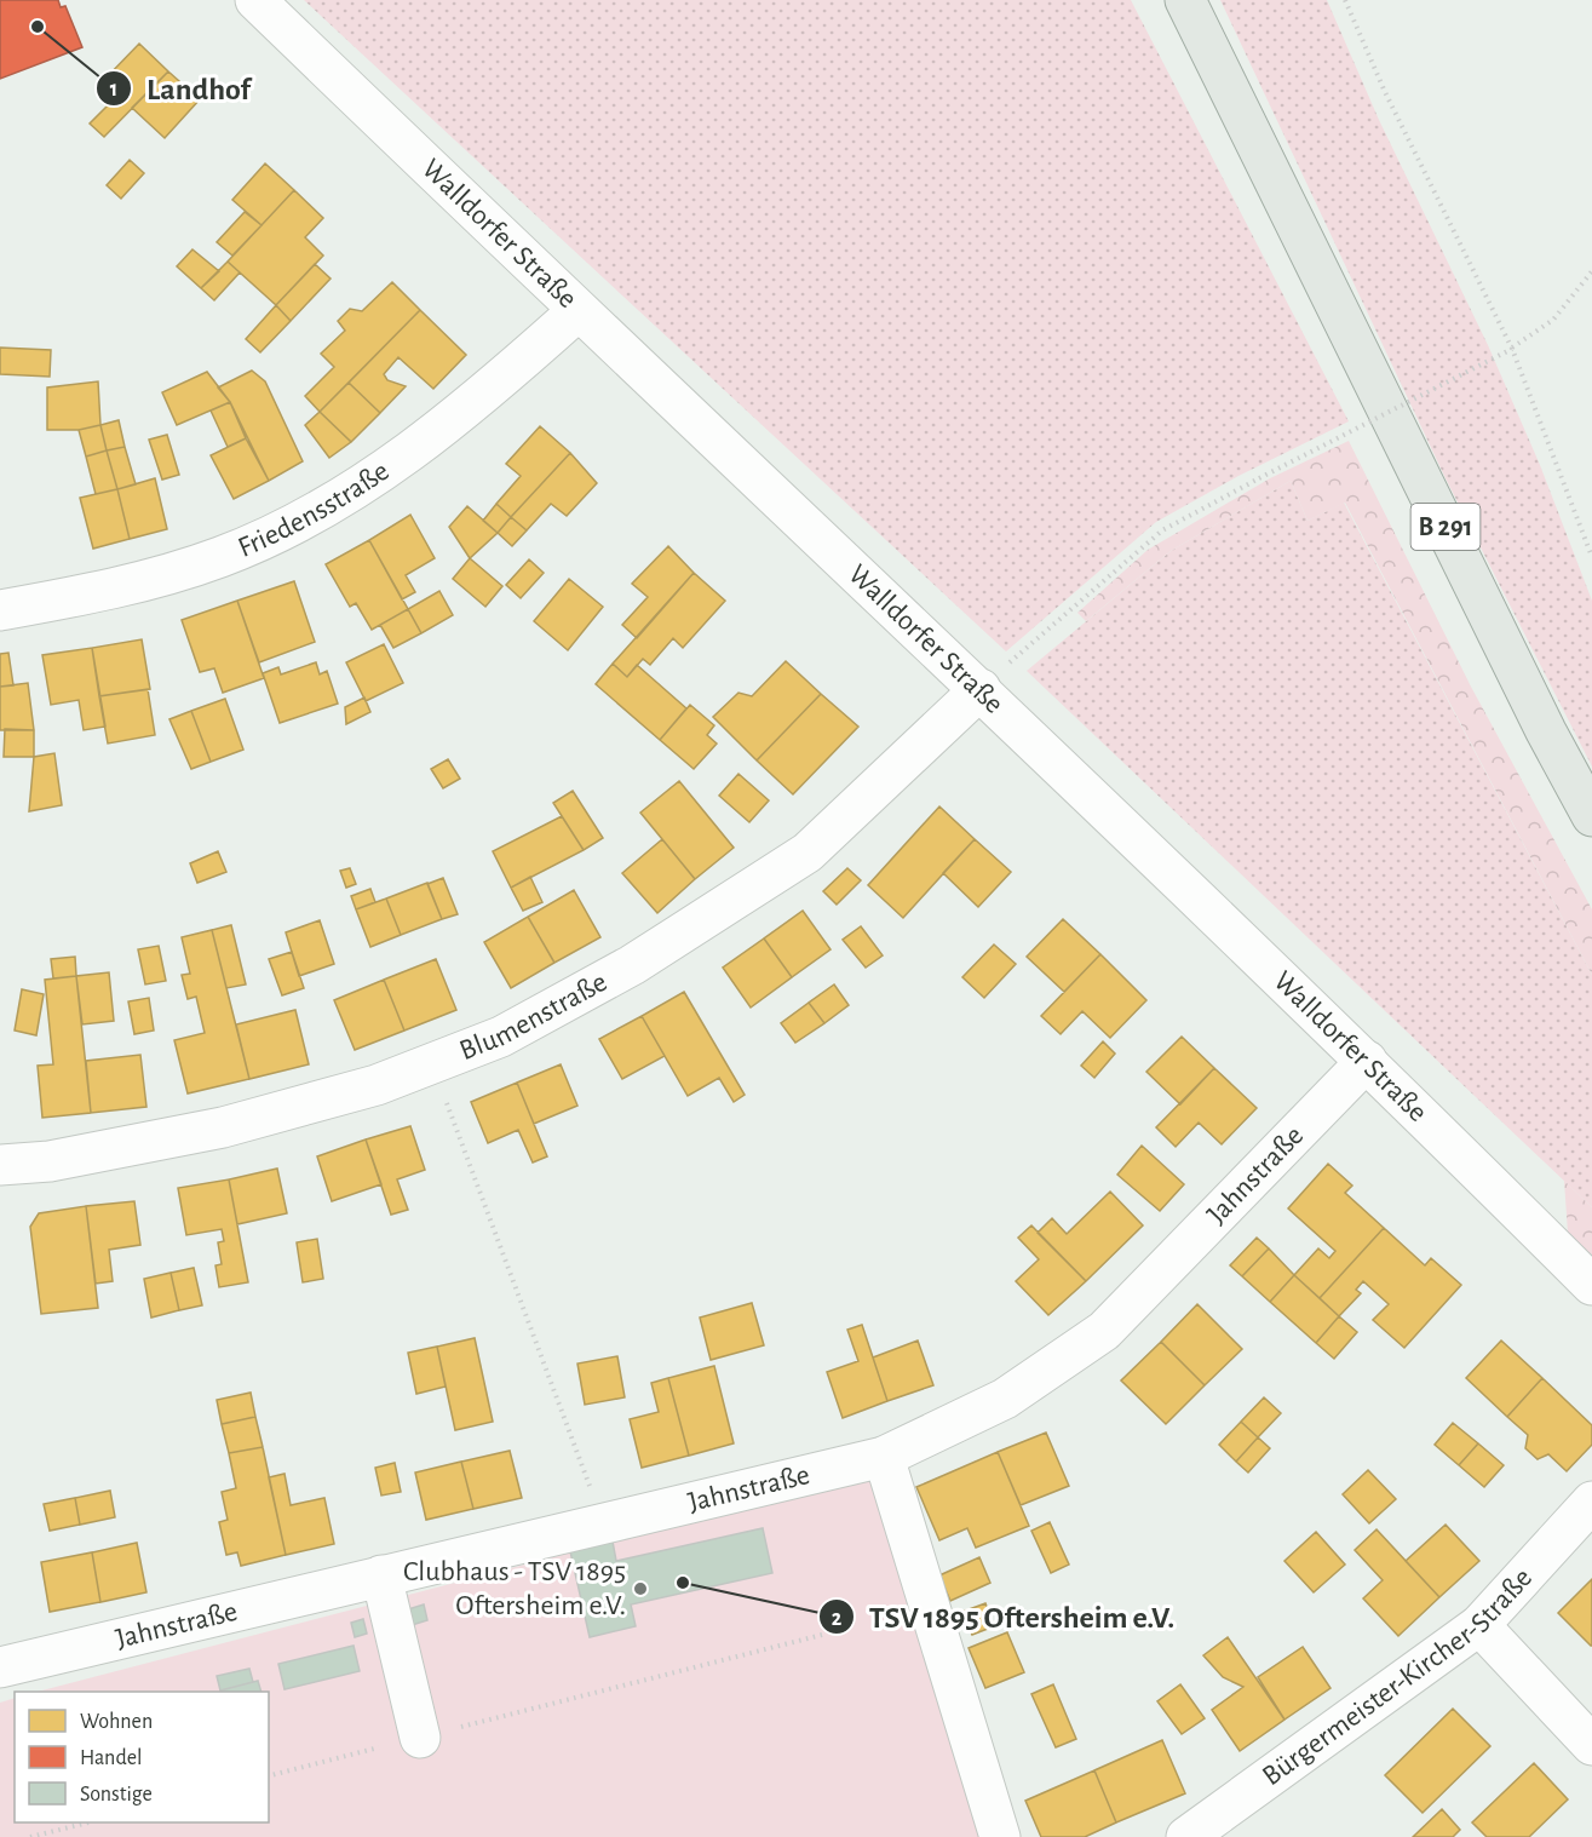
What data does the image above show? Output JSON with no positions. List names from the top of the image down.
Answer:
{
  "streets": {
    "main road": ["B 291"],
    "street": [
      "Walldorfer Straße",
      "Friedensstraße",
      "Blumenstraße",
      "Jahnstraße",
      "Bürgermeister-Kircher-Straße"
    ]
  },
  "crossings": [
    ["Walldorfer Straße", "Friedensstraße"],
    ["Walldorfer Straße", "Blumenstraße"],
    ["Walldorfer Straße", "Jahnstraße"]
  ],
  "places": ["Landhof", "TSV 1895 Oftersheim e.V.", "Clubhaus - TSV 1895 Oftersheim e.V."],
  "legend": ["Wohnen", "Handel", "Sonstige"]
}
